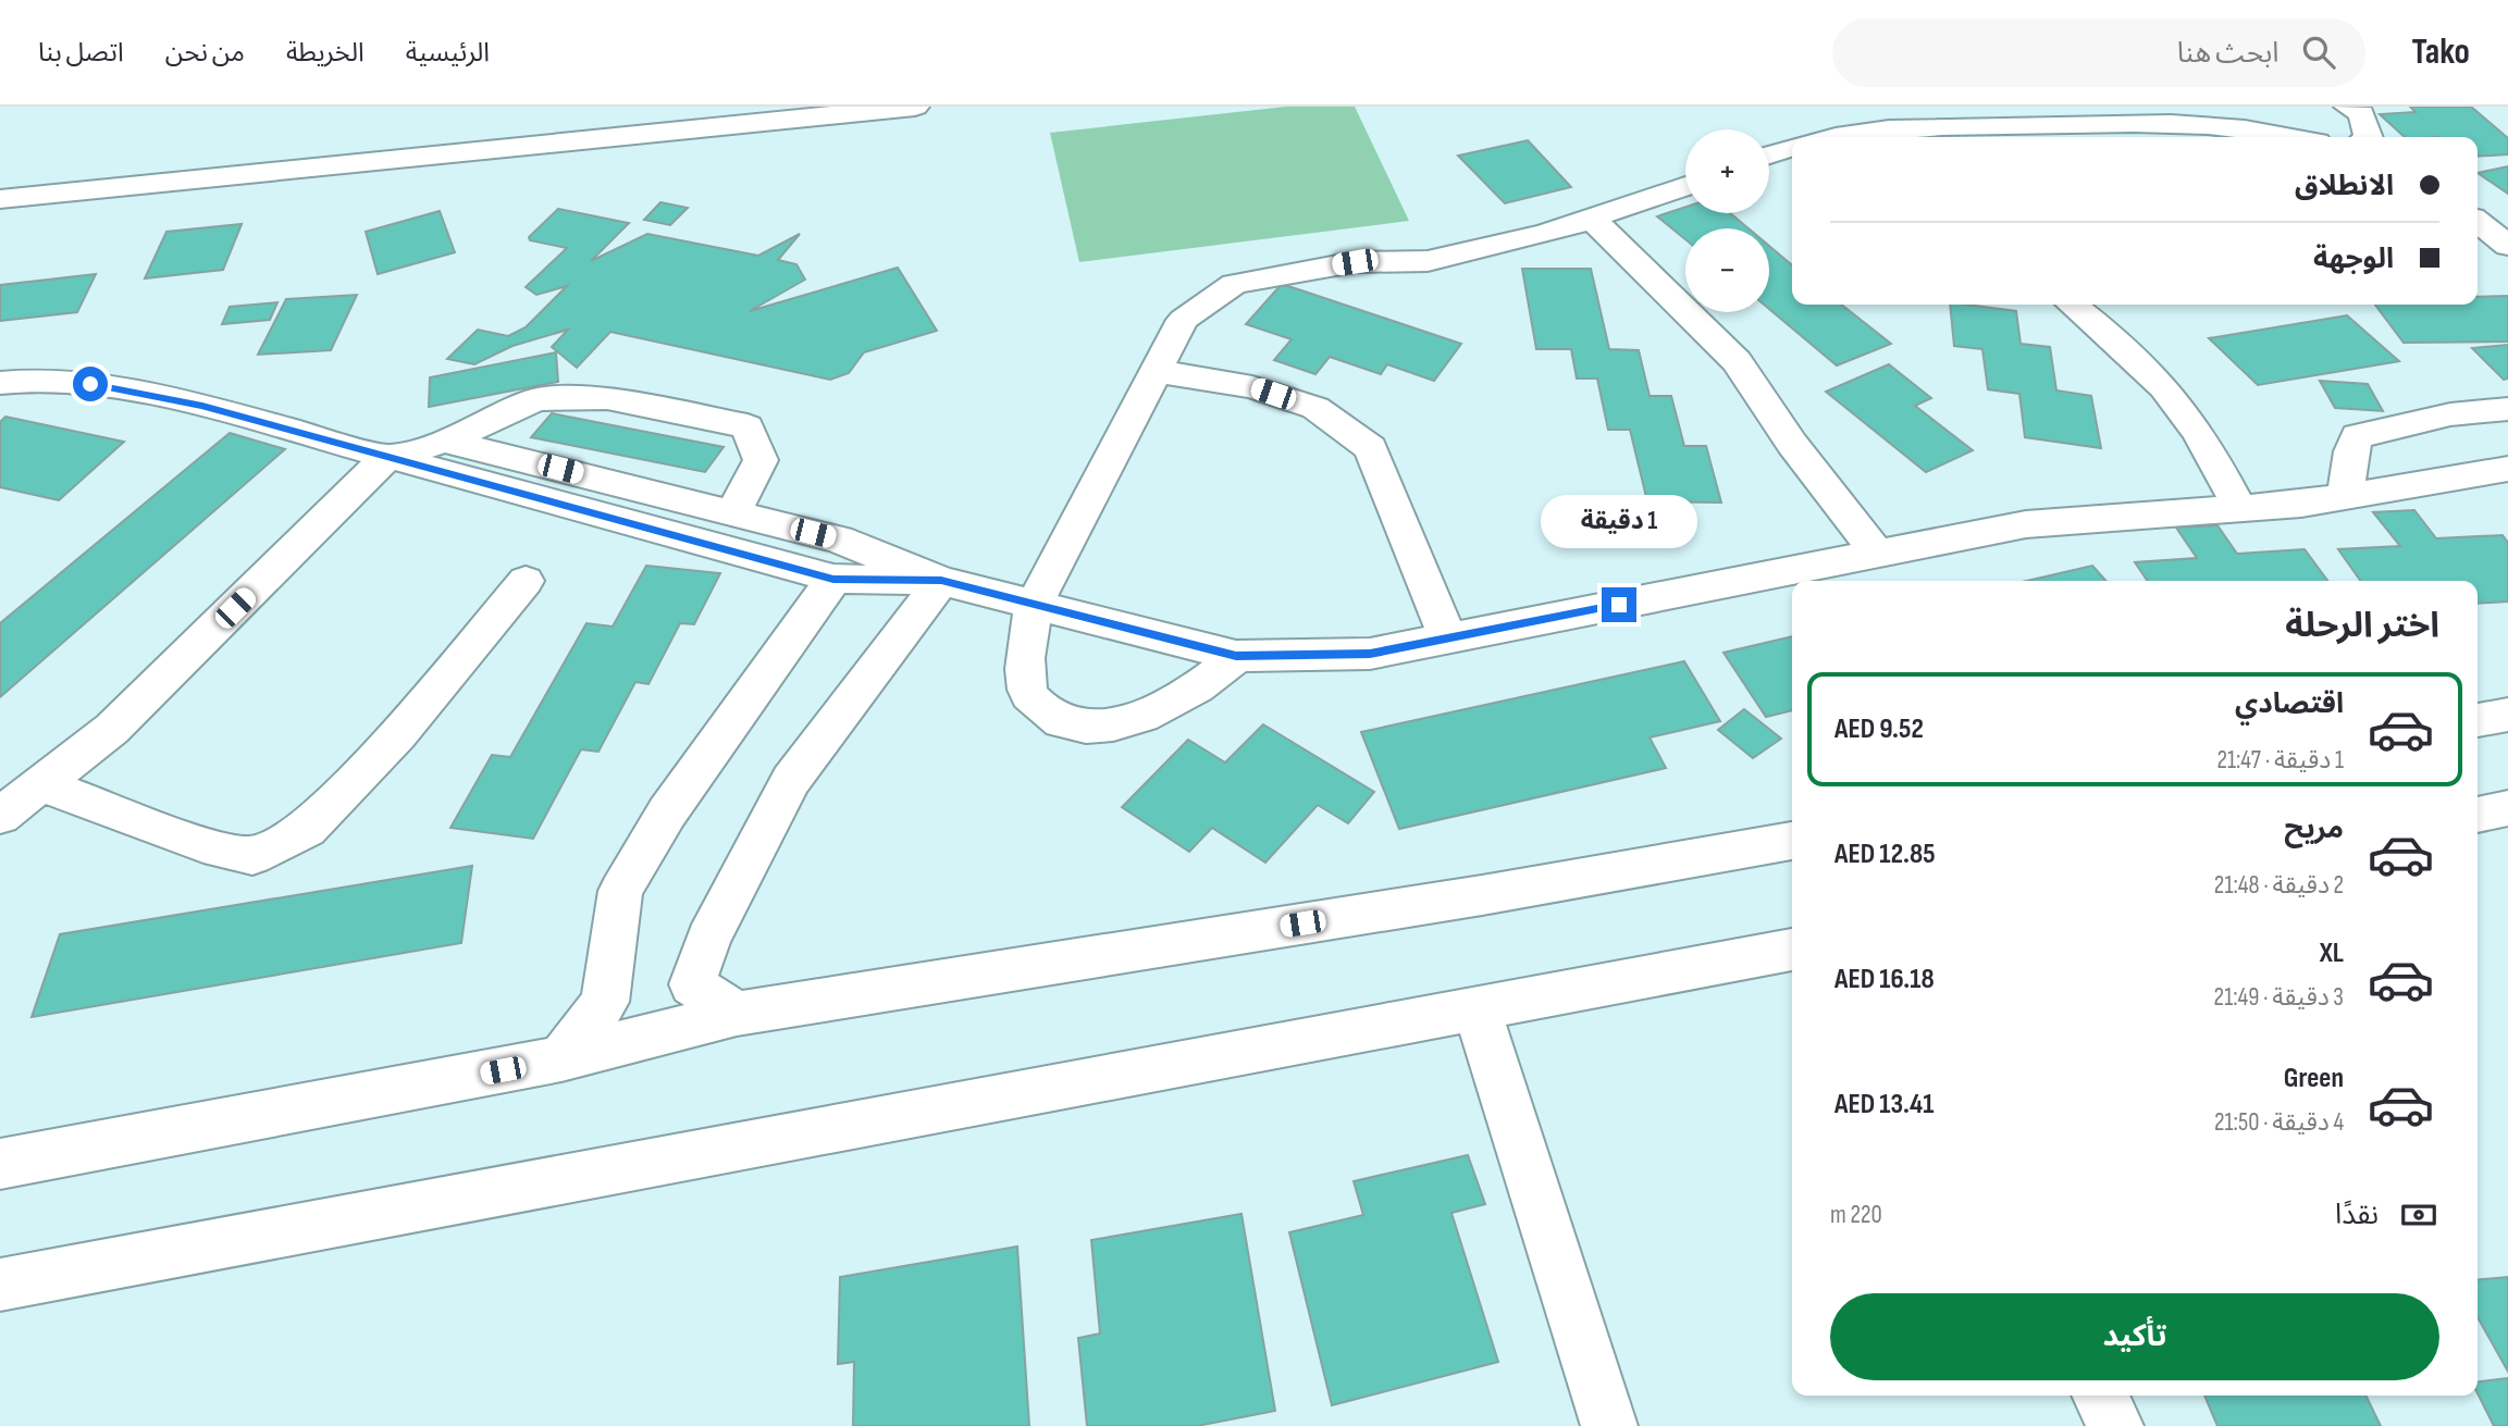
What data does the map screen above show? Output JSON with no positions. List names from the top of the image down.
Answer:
{
  "page": {
    "header": "Tako",
    "search": "ابحث هنا",
    "nav": [
      "الرئيسية",
      "الخريطة",
      "من نحن",
      "اتصل بنا"
    ],
    "map_buttons": ["+", "−"],
    "banner": ["الانطلاق", "الوجهة"],
    "bubble": "1 دقيقة",
    "heading": "اختر الرحلة",
    "list": [
      {
        "name": "اقتصادي",
        "note": "1 دقيقة · 21:47",
        "value": "AED 9.52"
      },
      {
        "name": "مريح",
        "note": "2 دقيقة · 21:48",
        "value": "AED 12.85"
      },
      {
        "name": "XL",
        "note": "3 دقيقة · 21:49",
        "value": "AED 16.18"
      },
      {
        "name": "Green",
        "note": "4 دقيقة · 21:50",
        "value": "AED 13.41"
      }
    ],
    "pay": ["نقدًا", "220 m"],
    "buttons": "تأكيد"
  }
}
